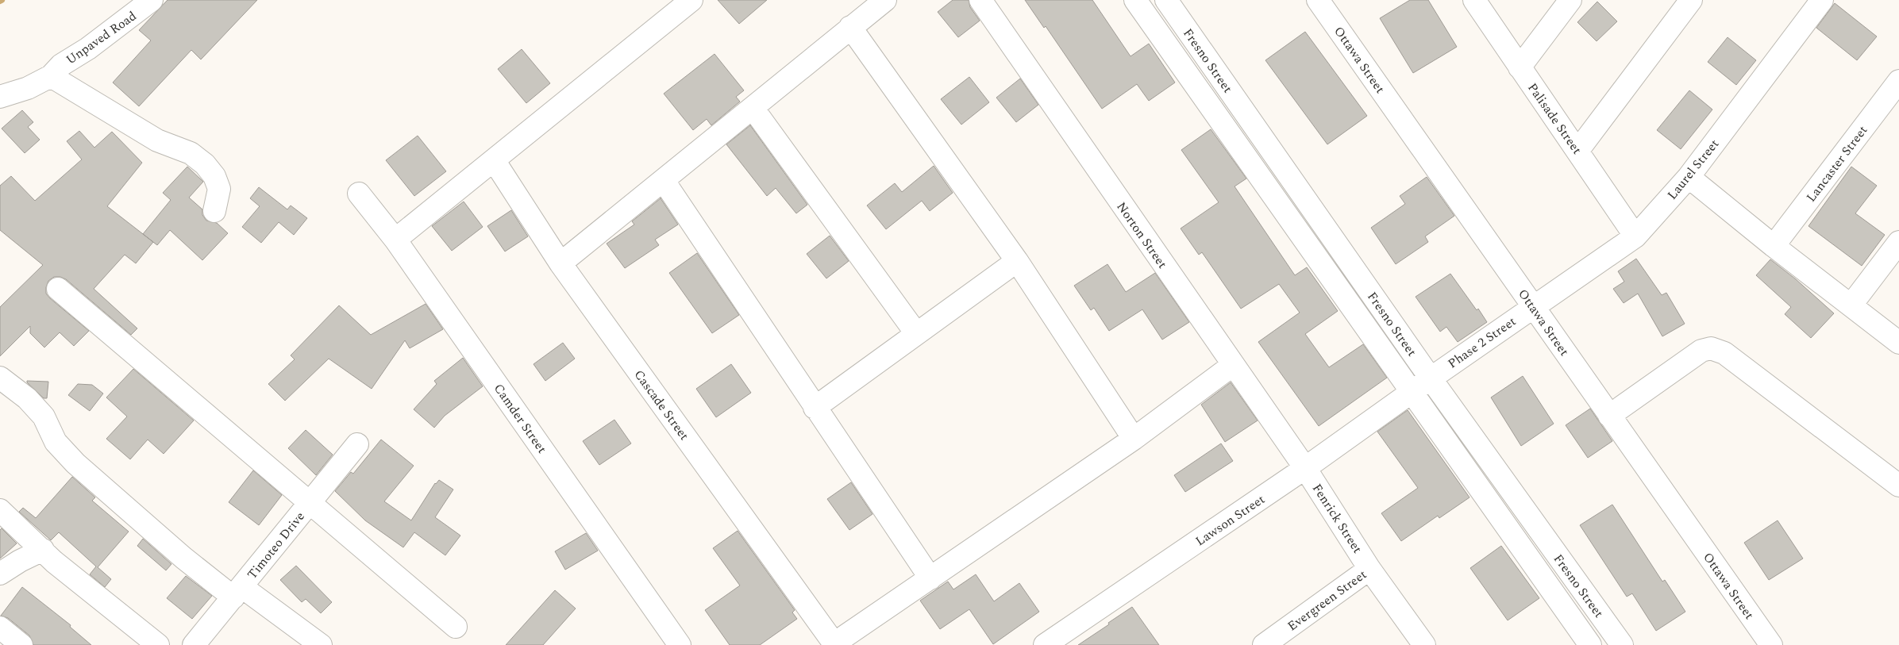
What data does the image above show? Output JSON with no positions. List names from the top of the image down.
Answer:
{
  "streets": {
    "street": [
      "Unpaved Road",
      "Ottawa Street",
      "Fresno Street",
      "Palisade Street",
      "Lancaster Street",
      "Laurel Street",
      "Norton Street",
      "Phase 2 Street",
      "Cascade Street",
      "Camder Street",
      "Fenrick Street",
      "Lawson Street",
      "Timoteo Drive",
      "Evergreen Street"
    ]
  },
  "crossings": [
    ["Ottawa Street", "Laurel Street"],
    ["Ottawa Street", "Phase 2 Street"],
    ["Fresno Street", "Phase 2 Street"],
    ["Fresno Street", "Lawson Street"],
    ["Palisade Street", "Laurel Street"],
    ["Laurel Street", "Phase 2 Street"],
    ["Norton Street", "Fenrick Street"],
    ["Norton Street", "Lawson Street"],
    ["Phase 2 Street", "Lawson Street"],
    ["Fenrick Street", "Lawson Street"],
    ["Fenrick Street", "Evergreen Street"]
  ]
}
